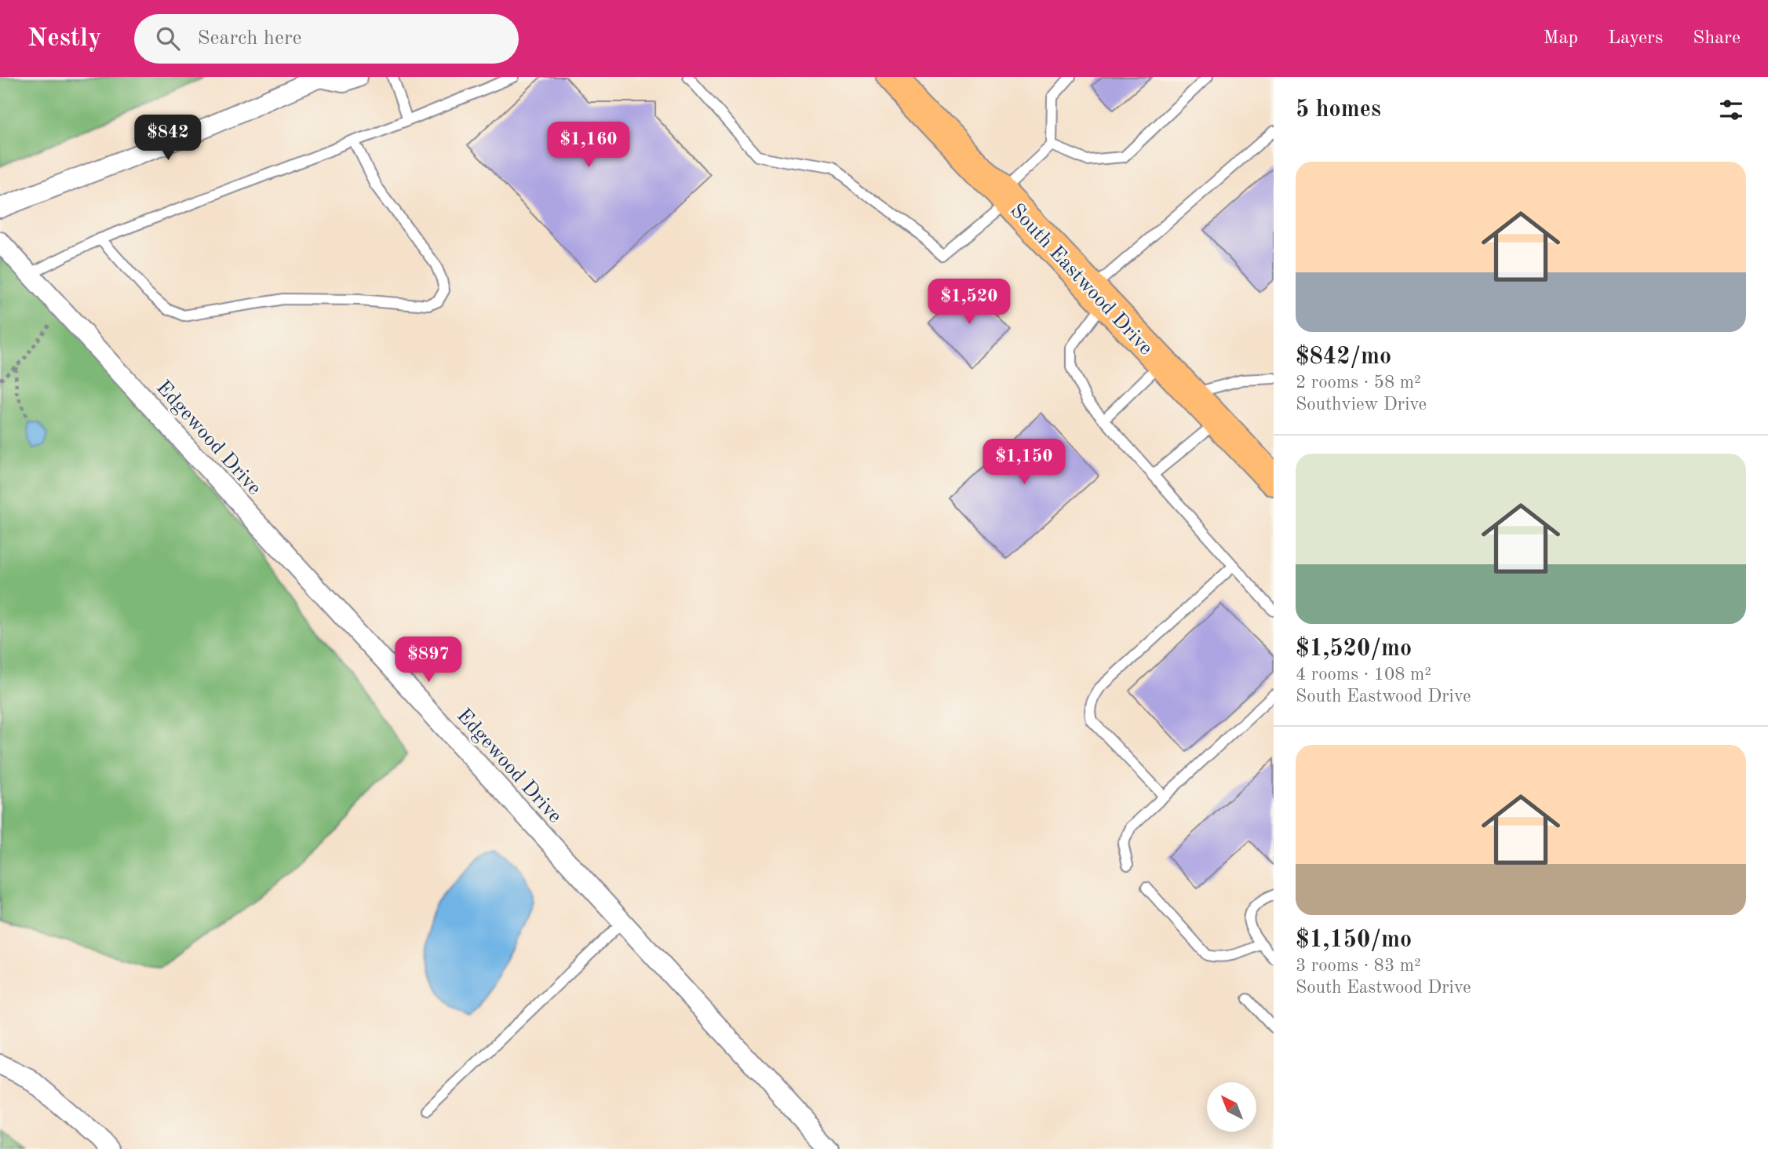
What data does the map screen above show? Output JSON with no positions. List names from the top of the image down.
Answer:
{
  "streets": {
    "main road": ["South Eastwood Drive"],
    "street": ["Edgewood Drive"]
  },
  "north": "top left",
  "page": {
    "header": "Nestly",
    "search": "Search here",
    "nav": ["Map", "Layers", "Share"],
    "heading": "5 homes",
    "price": [
      "$842",
      "$1,160",
      "$1,520",
      "$1,150",
      "$897"
    ],
    "list": [
      {
        "name": "$842/mo",
        "note": "2 rooms · 58 m² · Southview Drive"
      },
      {
        "name": "$1,520/mo",
        "note": "4 rooms · 108 m² · South Eastwood Drive"
      },
      {
        "name": "$1,150/mo",
        "note": "3 rooms · 83 m² · South Eastwood Drive"
      }
    ]
  }
}
